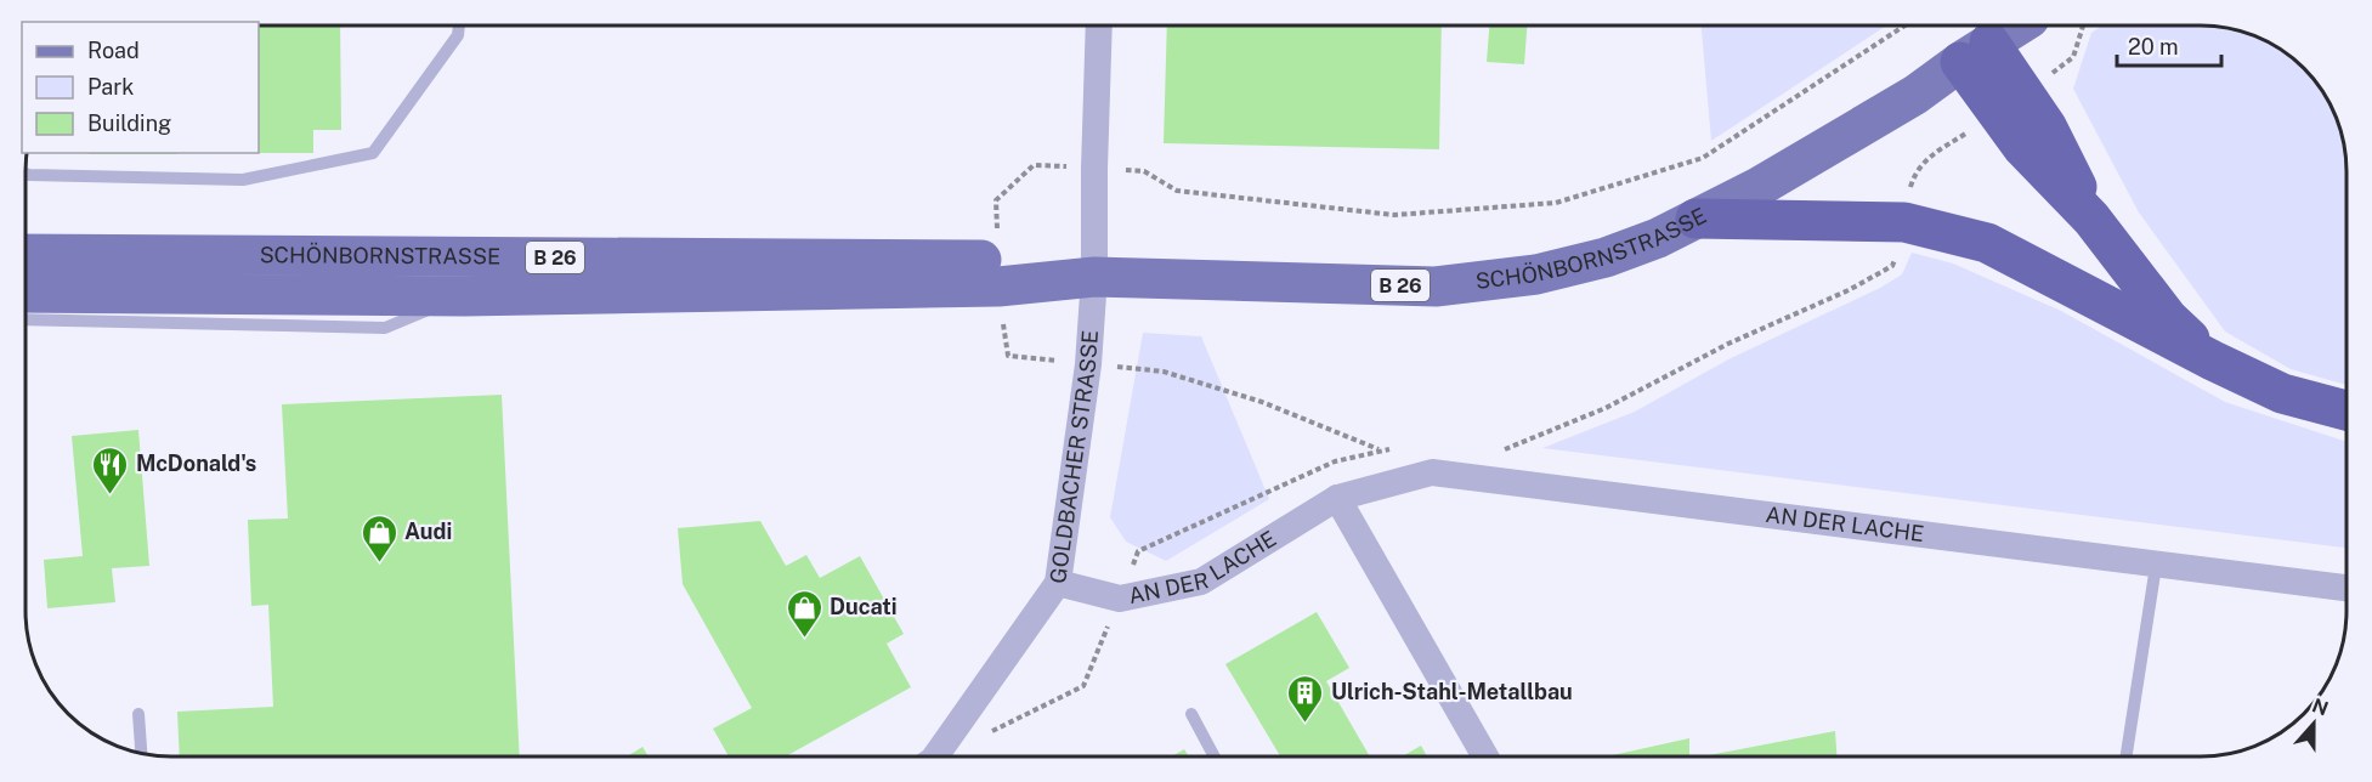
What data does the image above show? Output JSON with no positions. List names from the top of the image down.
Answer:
{
  "streets": {
    "main road": ["SCHÖNBORNSTRASSE", "B 26"],
    "street": ["GOLDBACHER STRASSE", "AN DER LACHE"]
  },
  "crossings": [
    ["SCHÖNBORNSTRASSE", "GOLDBACHER STRASSE"],
    ["GOLDBACHER STRASSE", "AN DER LACHE"]
  ],
  "places": {
    "restaurant": ["McDonald's"],
    "shop": ["Audi", "Ducati"],
    "building": ["Ulrich-Stahl-Metallbau"]
  },
  "legend": ["Road", "Park", "Building"],
  "scale_bar": "20 m",
  "north": "top"
}
